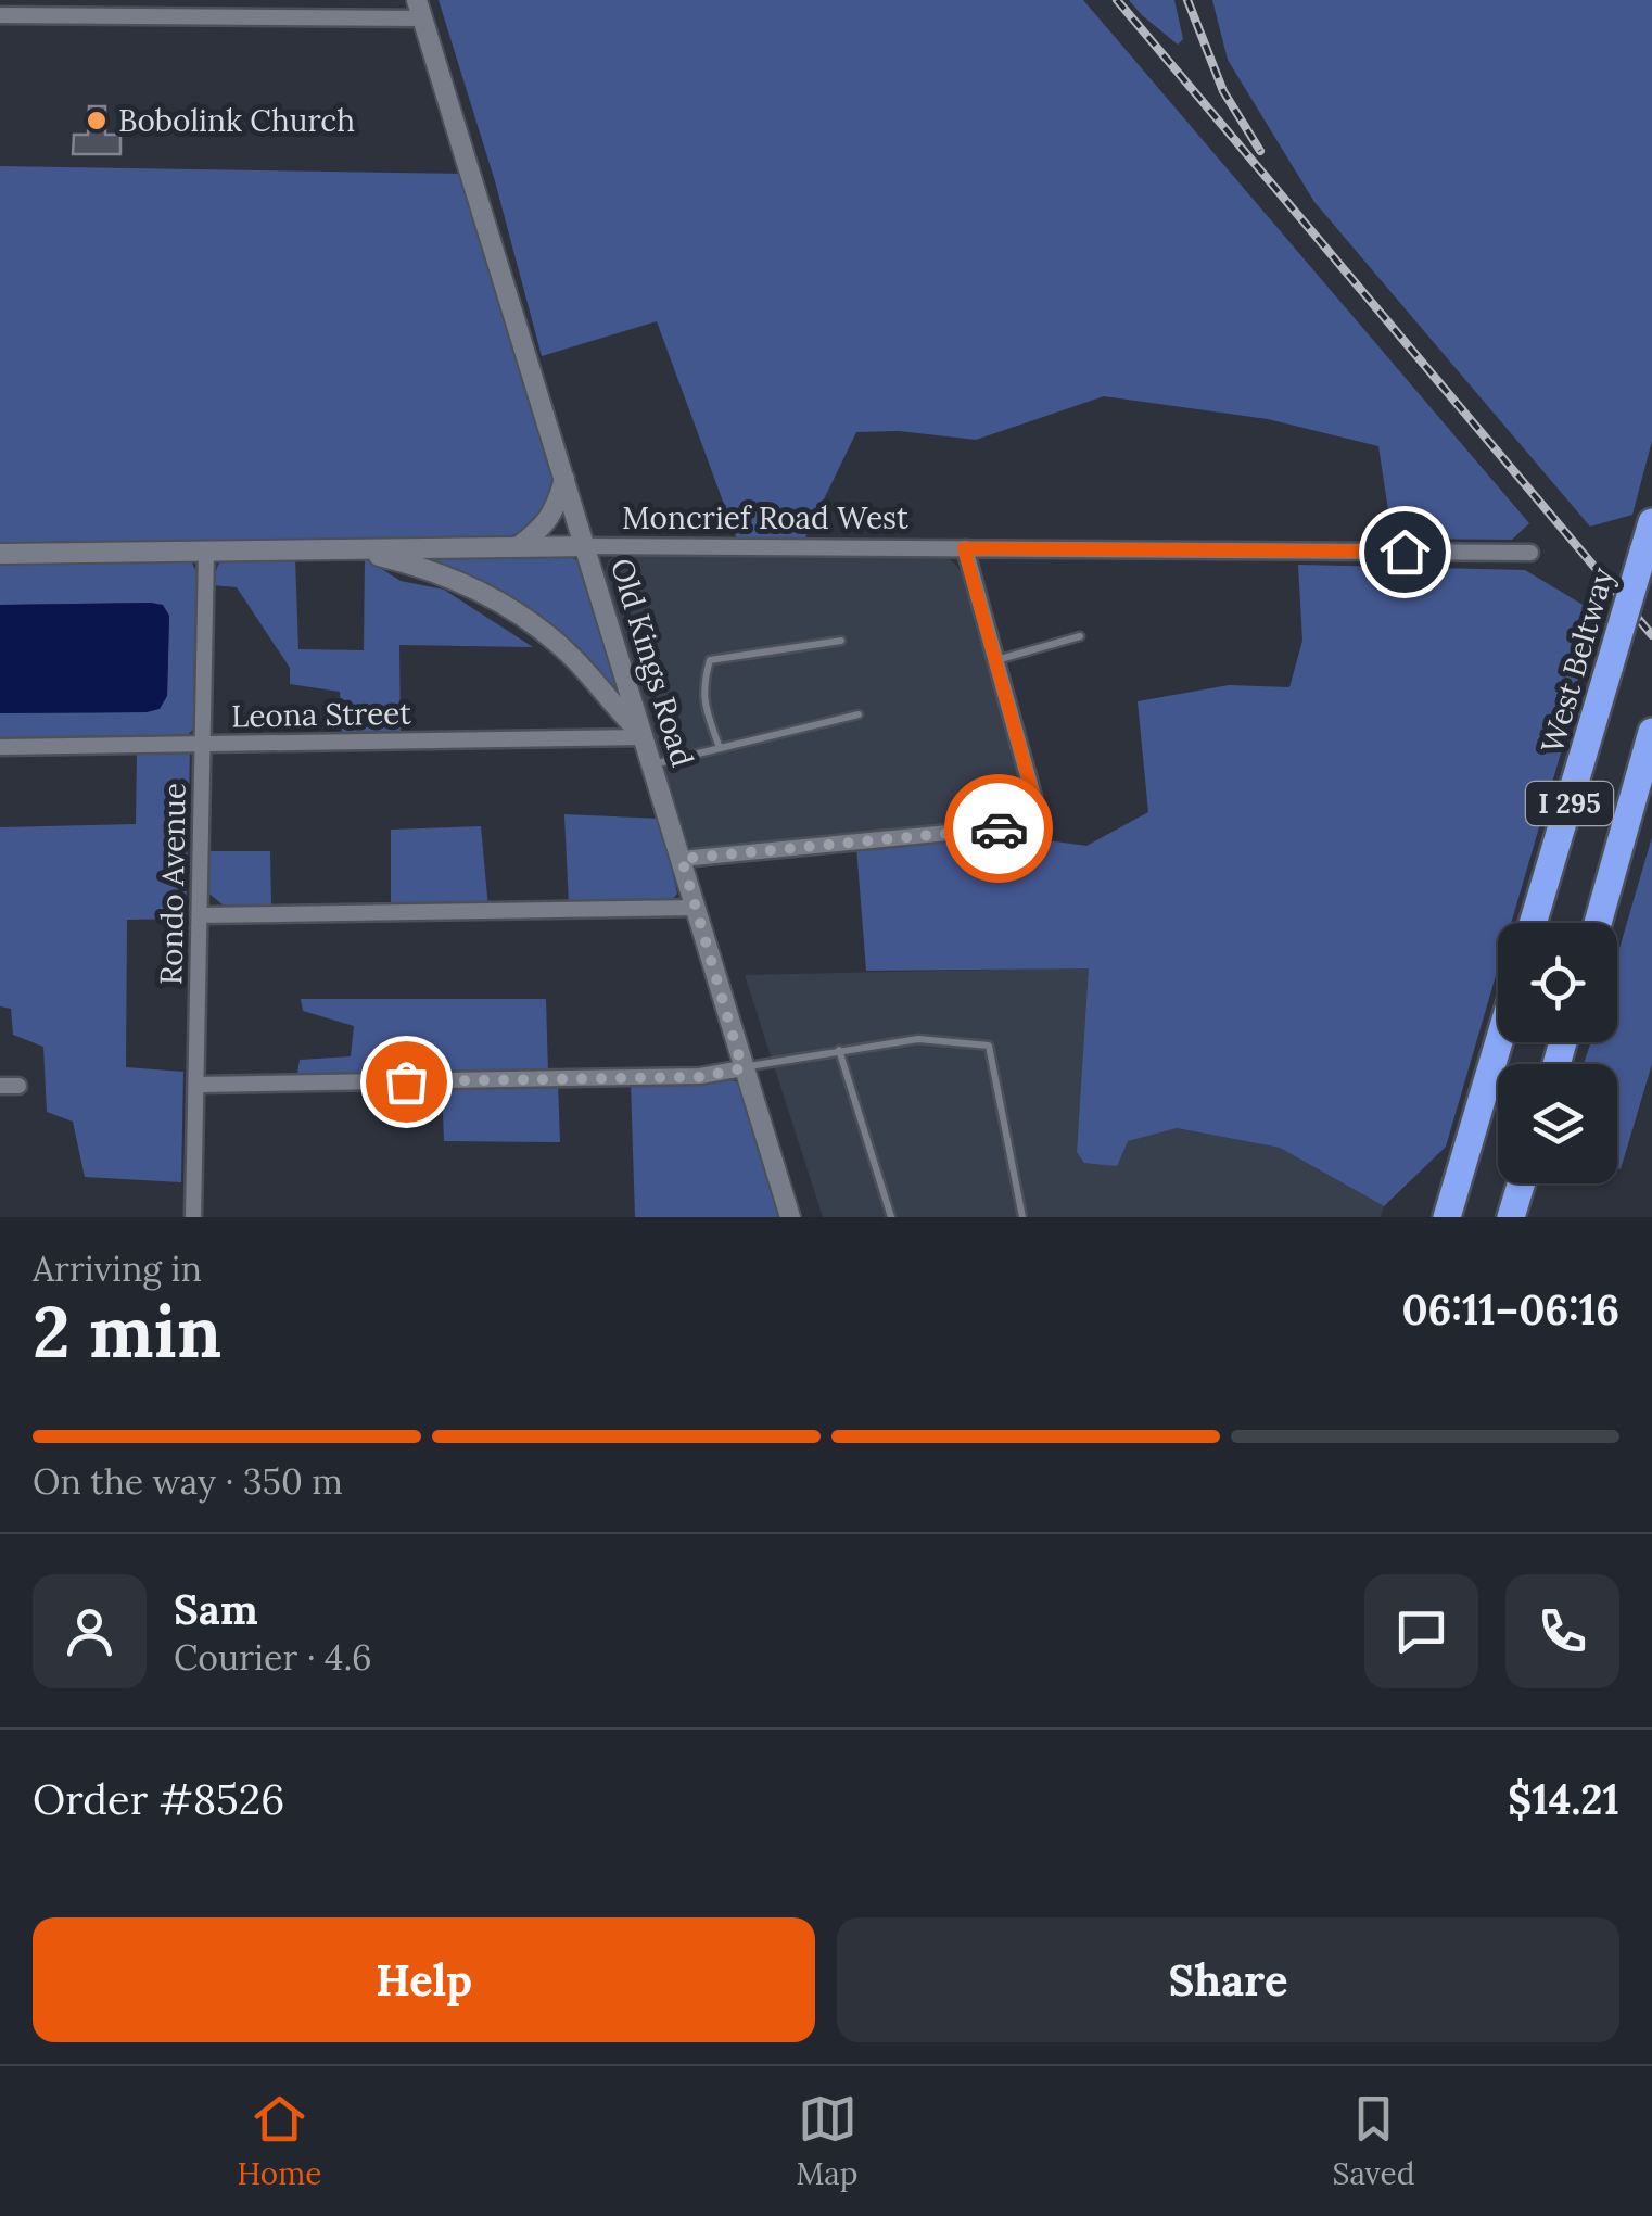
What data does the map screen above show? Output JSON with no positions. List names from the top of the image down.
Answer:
{
  "streets": {
    "highway": ["West Beltway", "I 295"],
    "street": [
      "Moncrief Road West",
      "Old Kings Road",
      "Leona Street",
      "Rondo Avenue"
    ]
  },
  "crossings": [
    ["Moncrief Road West", "Old Kings Road"],
    ["Moncrief Road West", "Rondo Avenue"],
    ["Old Kings Road", "Leona Street"],
    ["Leona Street", "Rondo Avenue"]
  ],
  "places": ["Bobolink Church"],
  "page": {
    "heading": ["2 min", "Arriving in", "06:11–06:16"],
    "panel": [
      "Sam",
      "Courier · 4.6",
      "Order #8526",
      "$14.21"
    ],
    "bar": "On the way · 350 m",
    "buttons": ["Help", "Share"],
    "tabs": ["Home", "Map", "Saved"]
  }
}
